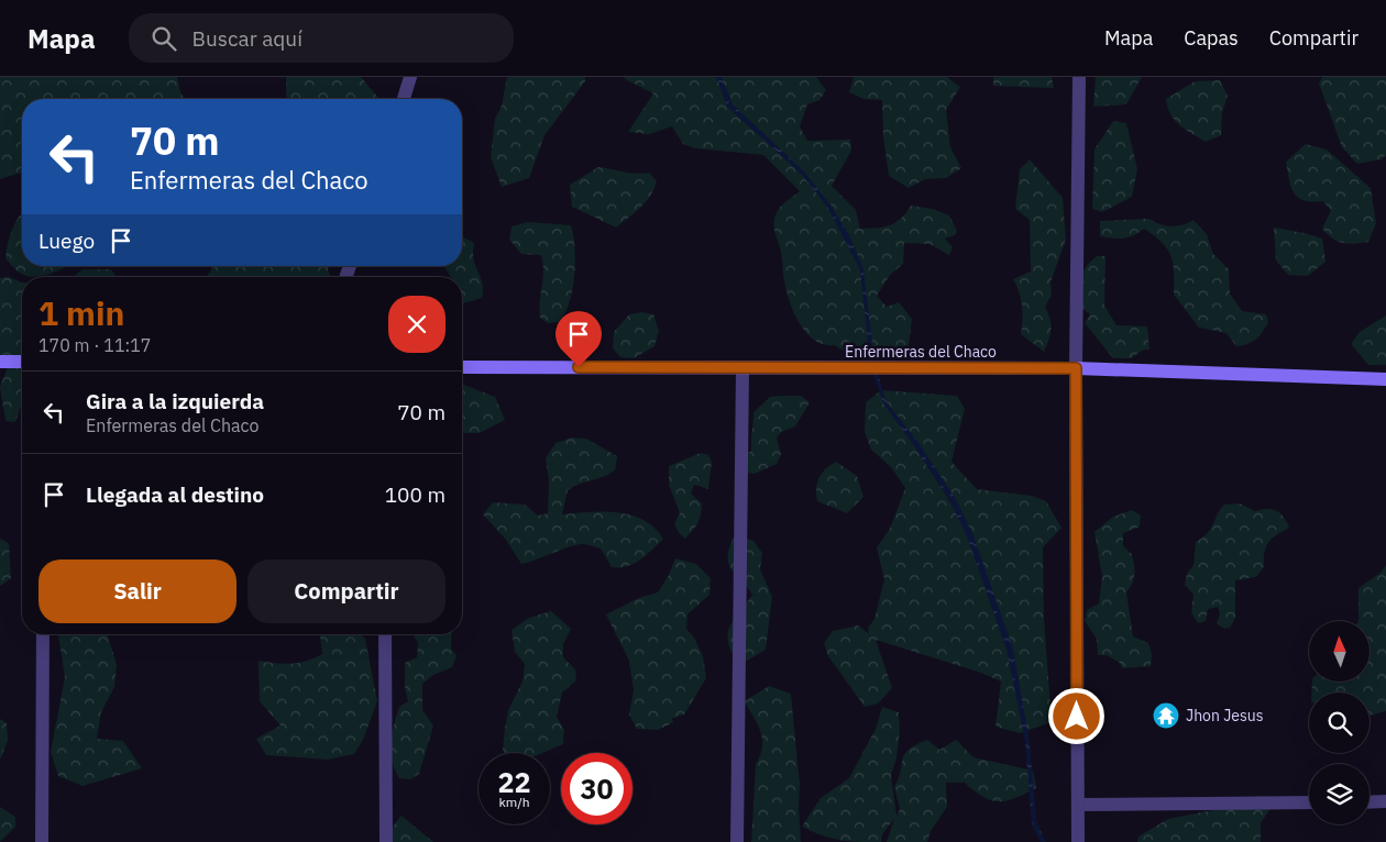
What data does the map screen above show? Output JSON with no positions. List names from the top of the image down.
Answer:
{
  "streets": {
    "main road": ["Enfermeras del Chaco"]
  },
  "places": {
    "temple": ["Jhon Jesus"]
  },
  "north": "top",
  "page": {
    "header": "Mapa",
    "search": "Buscar aquí",
    "nav": ["Mapa", "Capas", "Compartir"],
    "turn": ["70 m", "Enfermeras del Chaco"],
    "then": "Luego",
    "heading": ["1 min", "170 m · 11:17"],
    "list": [
      {
        "name": "Gira a la izquierda",
        "note": "Enfermeras del Chaco",
        "value": "70 m"
      },
      {
        "name": "Llegada al destino",
        "value": "100 m"
      }
    ],
    "buttons": ["Salir", "Compartir"],
    "speed": "22 km/h",
    "limit": "30"
  }
}
